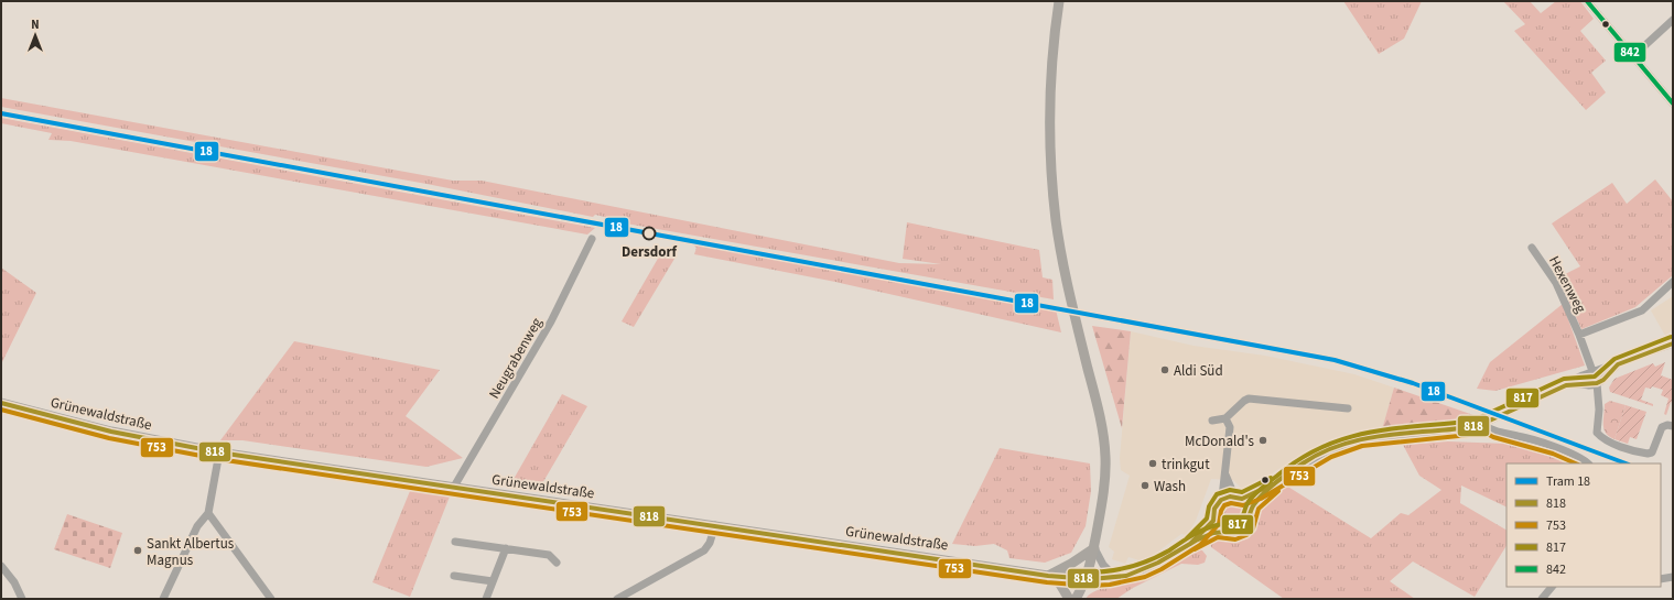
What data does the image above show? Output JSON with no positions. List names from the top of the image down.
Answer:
{
  "streets": {
    "main road": ["Grünewaldstraße"],
    "street": ["Hexenweg", "Neugrabenweg"]
  },
  "crossings": [
    ["Neugrabenweg", "Grünewaldstraße"]
  ],
  "places": [
    "Dersdorf",
    "Aldi Süd",
    "McDonald's",
    "trinkgut",
    "Wash",
    "Sankt Albertus Magnus"
  ],
  "lines": [
    "transit line 842",
    "tram line 18",
    "transit line 817",
    "transit line 818",
    "transit line 753"
  ],
  "legend": [
    "Tram 18",
    "818",
    "753",
    "817",
    "842"
  ],
  "north": "top"
}
